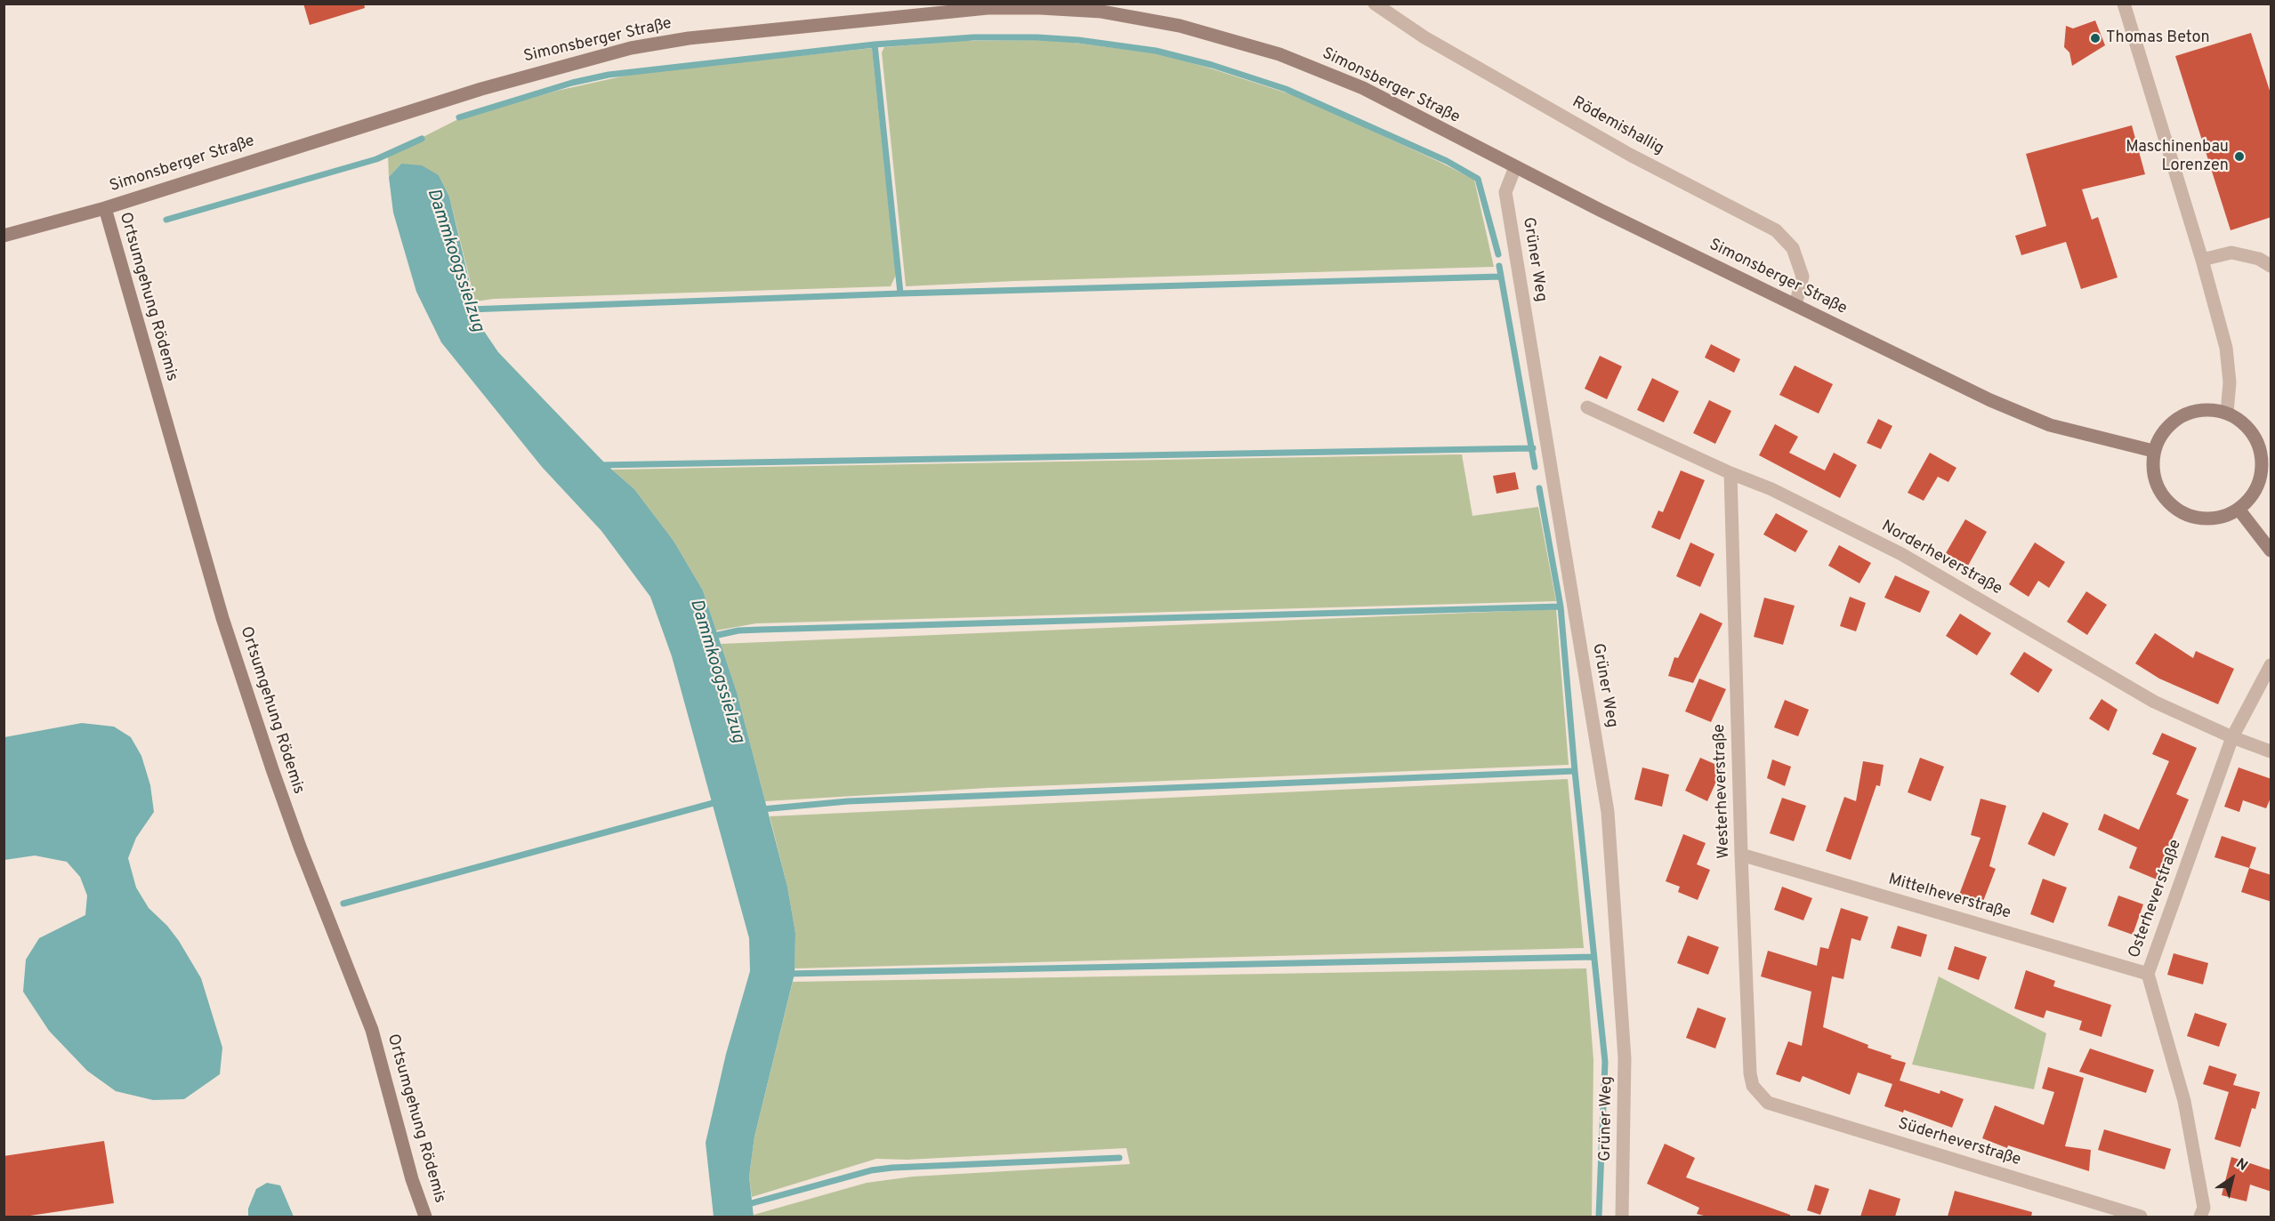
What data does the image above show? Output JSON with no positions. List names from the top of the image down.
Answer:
{
  "streets": {
    "main road": ["Simonsberger Straße", "Ortsumgehung Rödemis"],
    "street": [
      "Rödemishallig",
      "Grüner Weg",
      "Norderheverstraße",
      "Westerheverstraße",
      "Mittelheverstraße",
      "Osterheverstraße",
      "Süderheverstraße"
    ]
  },
  "crossings": [
    ["Simonsberger Straße", "Rödemishallig"],
    ["Simonsberger Straße", "Grüner Weg"],
    ["Simonsberger Straße", "Ortsumgehung Rödemis"],
    ["Norderheverstraße", "Westerheverstraße"],
    ["Norderheverstraße", "Osterheverstraße"],
    ["Westerheverstraße", "Mittelheverstraße"],
    ["Westerheverstraße", "Süderheverstraße"],
    ["Mittelheverstraße", "Osterheverstraße"]
  ],
  "water": ["Dammkoogssielzug"],
  "places": ["Thomas Beton", "Maschinenbau Lorenzen"],
  "north": "top right"
}
